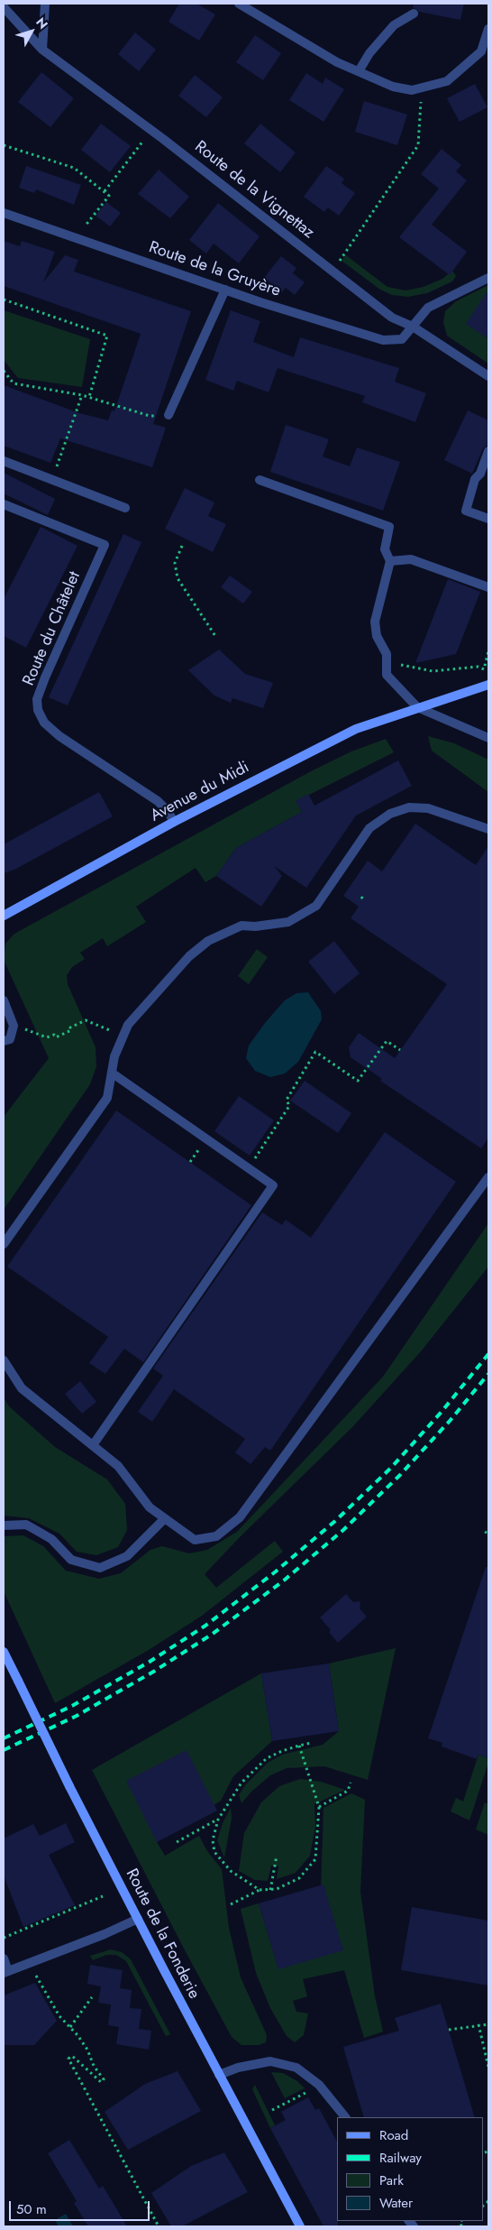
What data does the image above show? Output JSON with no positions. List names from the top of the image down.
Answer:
{
  "streets": {
    "main road": ["Avenue du Midi", "Route de la Fonderie"],
    "street": ["Route de la Vignettaz", "Route de la Gruyère", "Route du Châtelet"]
  },
  "crossings": [
    ["Route de la Vignettaz", "Route de la Gruyère"],
    ["Route du Châtelet", "Avenue du Midi"]
  ],
  "legend": [
    "Road",
    "Railway",
    "Park",
    "Water"
  ],
  "scale_bar": "50 m",
  "north": "top right"
}
